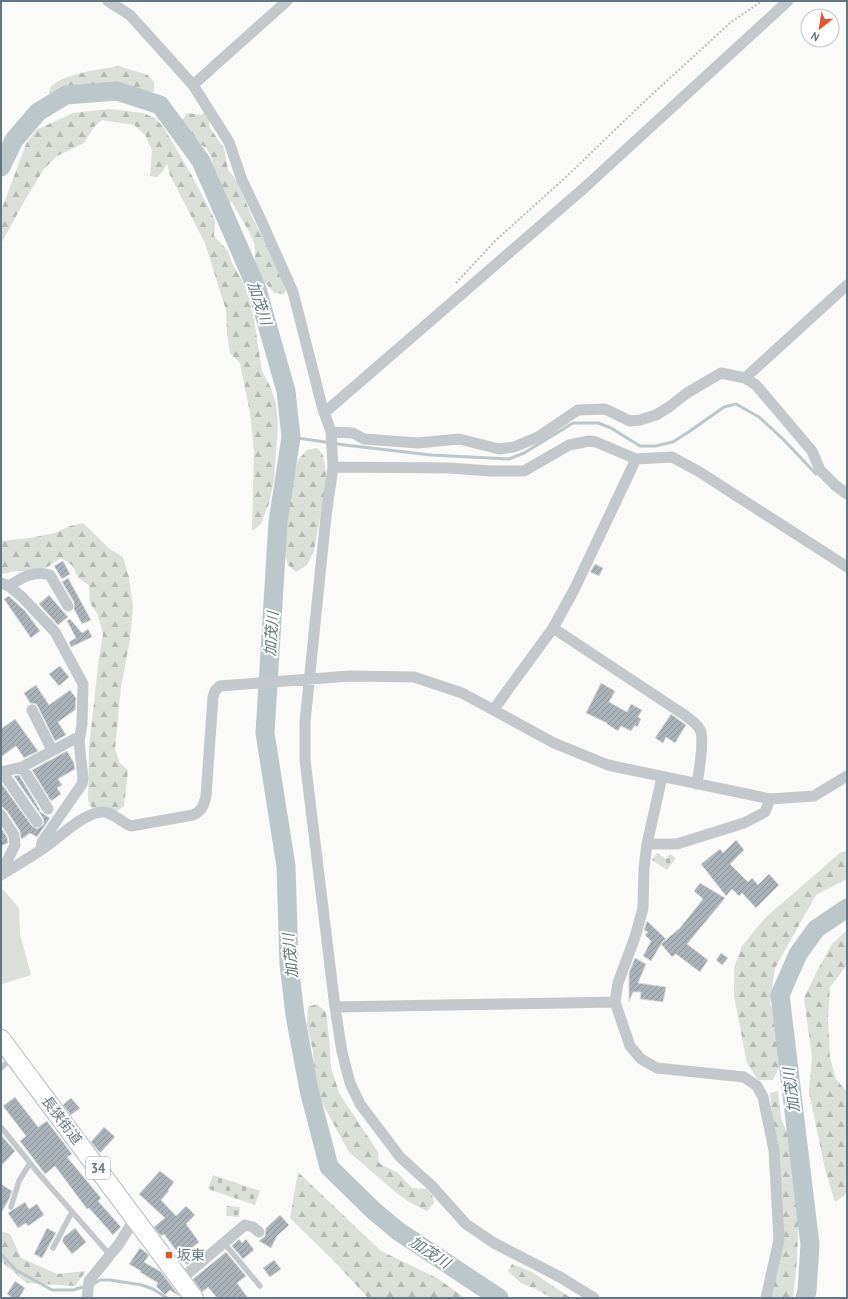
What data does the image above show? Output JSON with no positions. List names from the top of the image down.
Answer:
{
  "streets": {
    "main road": ["長狭街道", "34"]
  },
  "water": ["加茂川"],
  "places": {
    "transit": ["坂東"]
  },
  "north": "bottom left"
}
